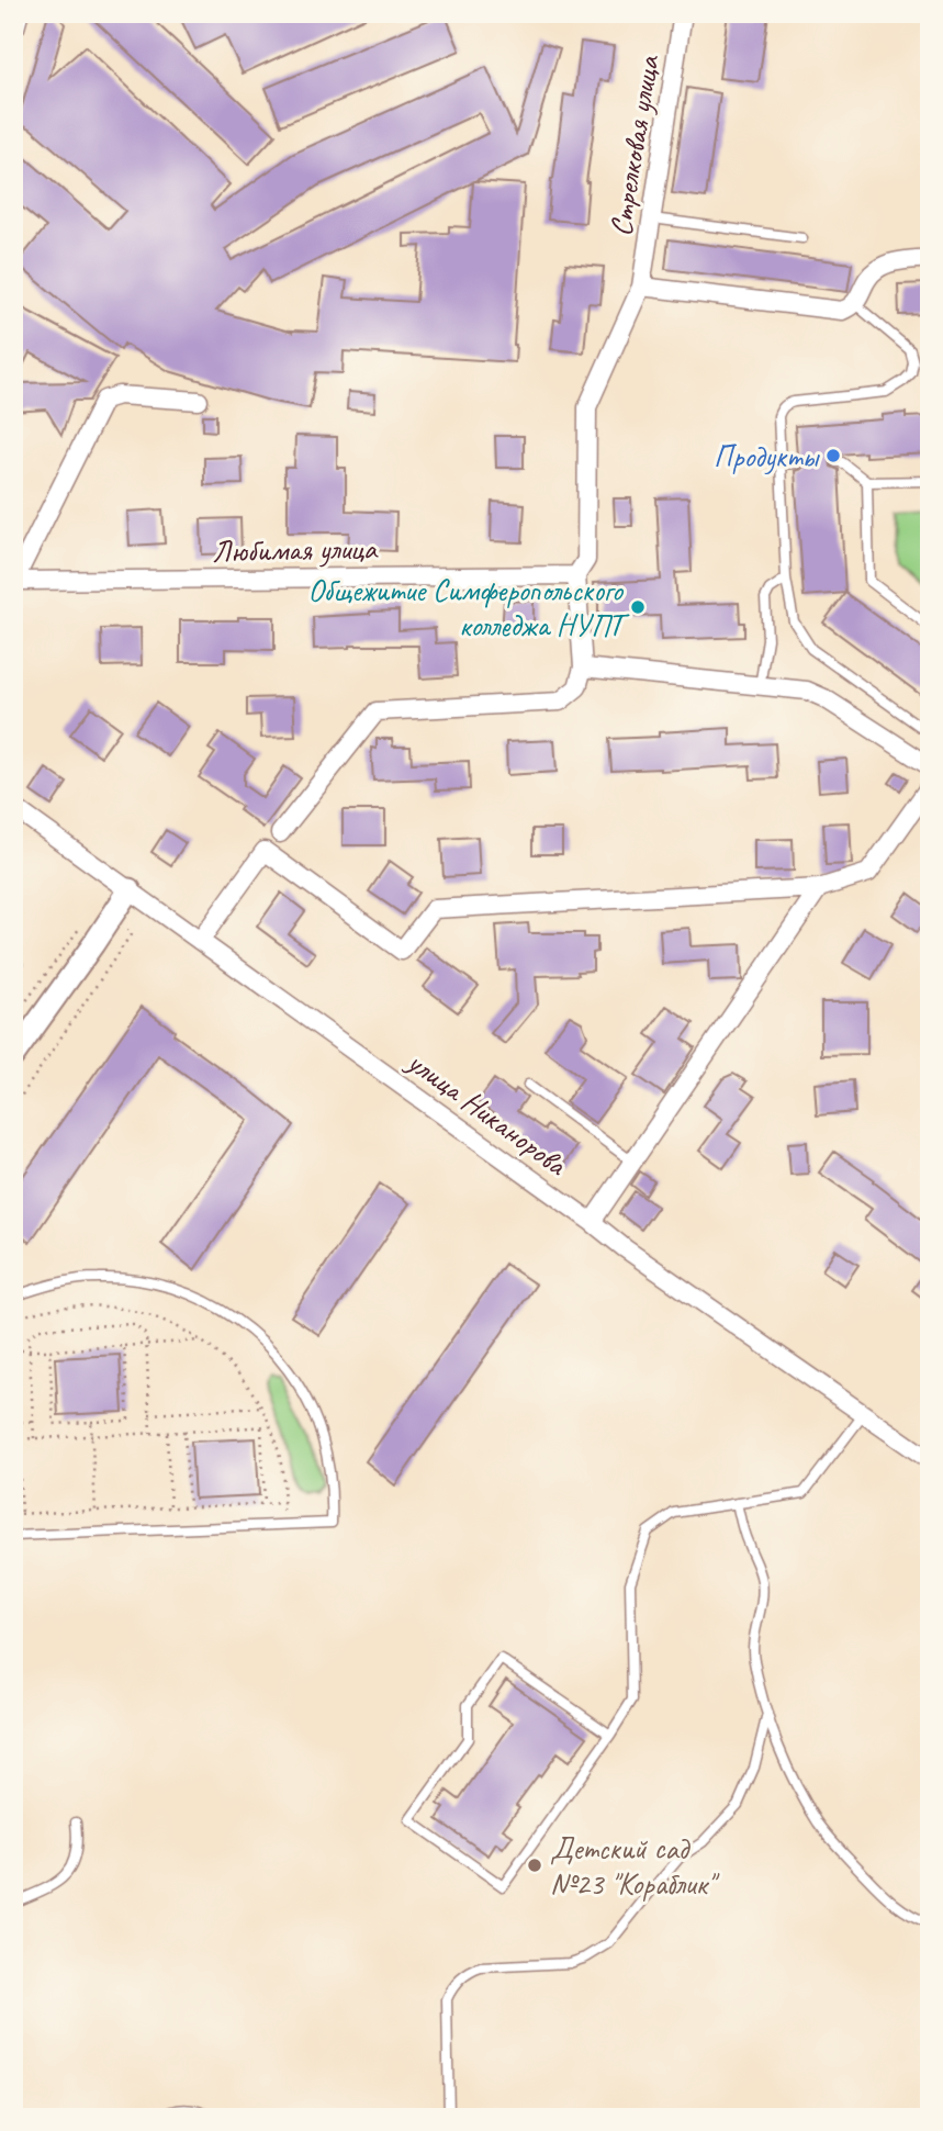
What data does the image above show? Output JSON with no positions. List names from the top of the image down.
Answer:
{
  "streets": {
    "street": ["Стрелковая улица", "Любимая улица", "улица Никанорова"]
  },
  "crossings": [
    ["Стрелковая улица", "Любимая улица"]
  ],
  "places": ["Продукты", "Общежитие Симферопольского колледжа НУПТ", "Детский сад №23 \"Кораблик\""]
}
